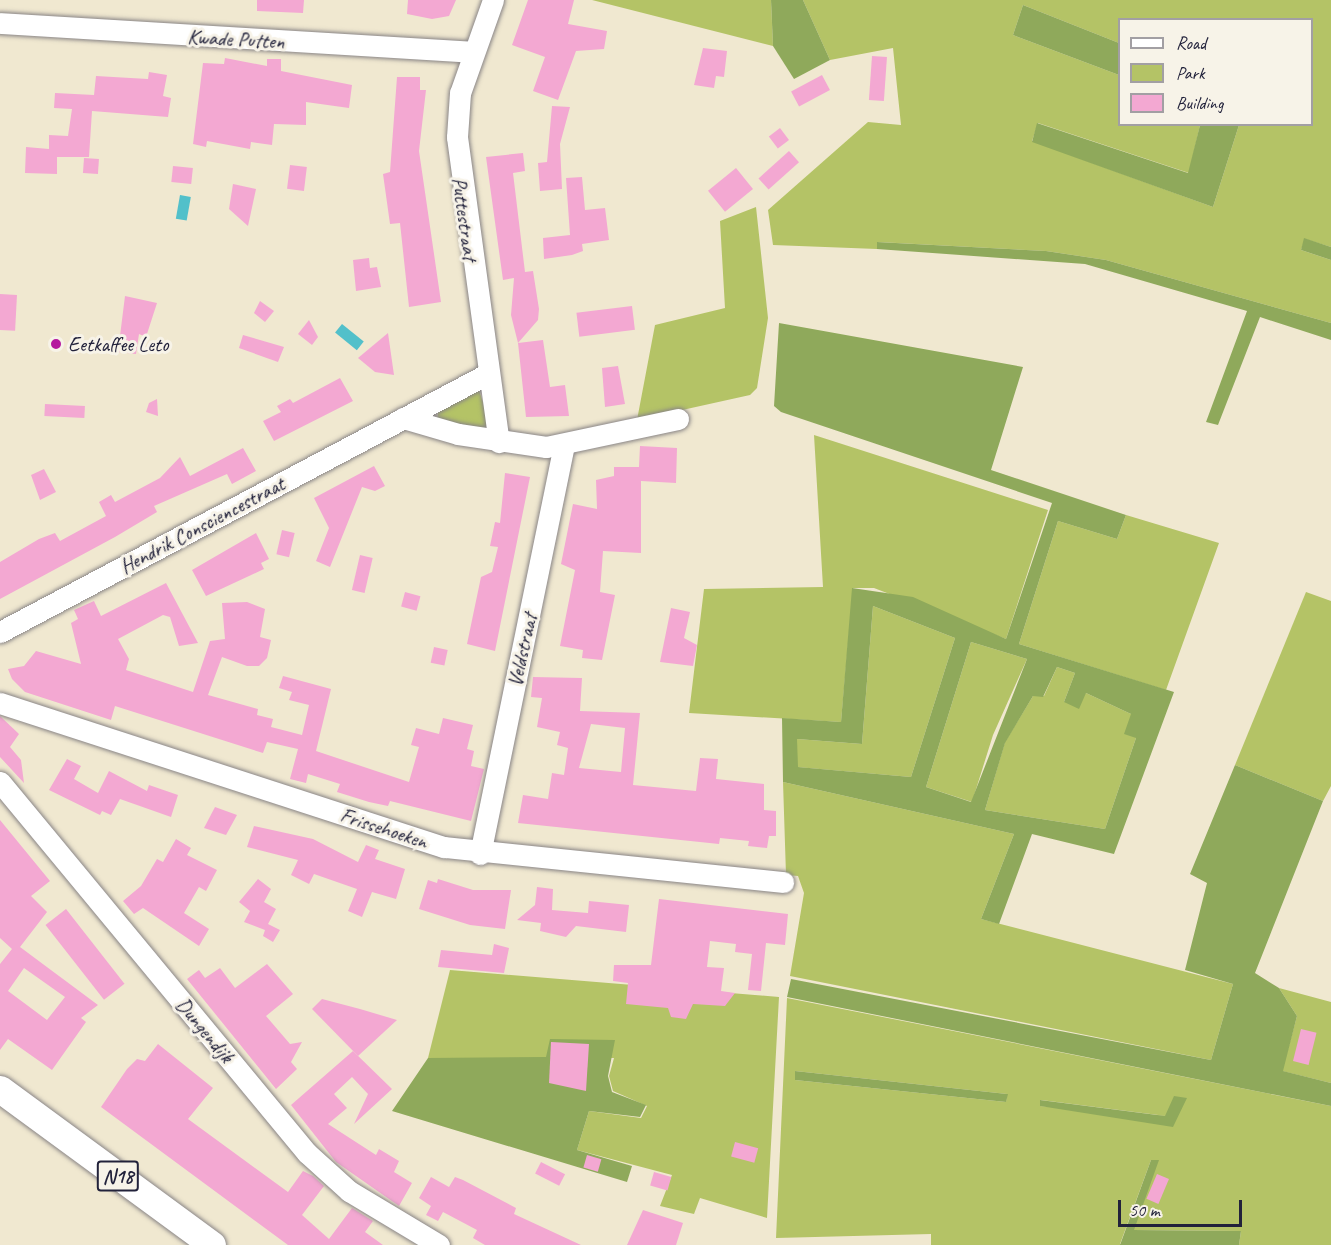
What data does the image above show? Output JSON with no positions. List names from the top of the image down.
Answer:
{
  "streets": {
    "main road": ["N18"],
    "street": [
      "Kwade Putten",
      "Puttestraat",
      "Hendrik Consciencestraat",
      "Veldstraat",
      "Frissehoeken",
      "Dungendijk"
    ]
  },
  "crossings": [
    ["Kwade Putten", "Puttestraat"],
    ["Puttestraat", "Hendrik Consciencestraat"],
    ["Veldstraat", "Frissehoeken"]
  ],
  "places": ["Eetkaffee Leto"],
  "legend": ["Road", "Park", "Building"],
  "scale_bar": "50 m"
}
